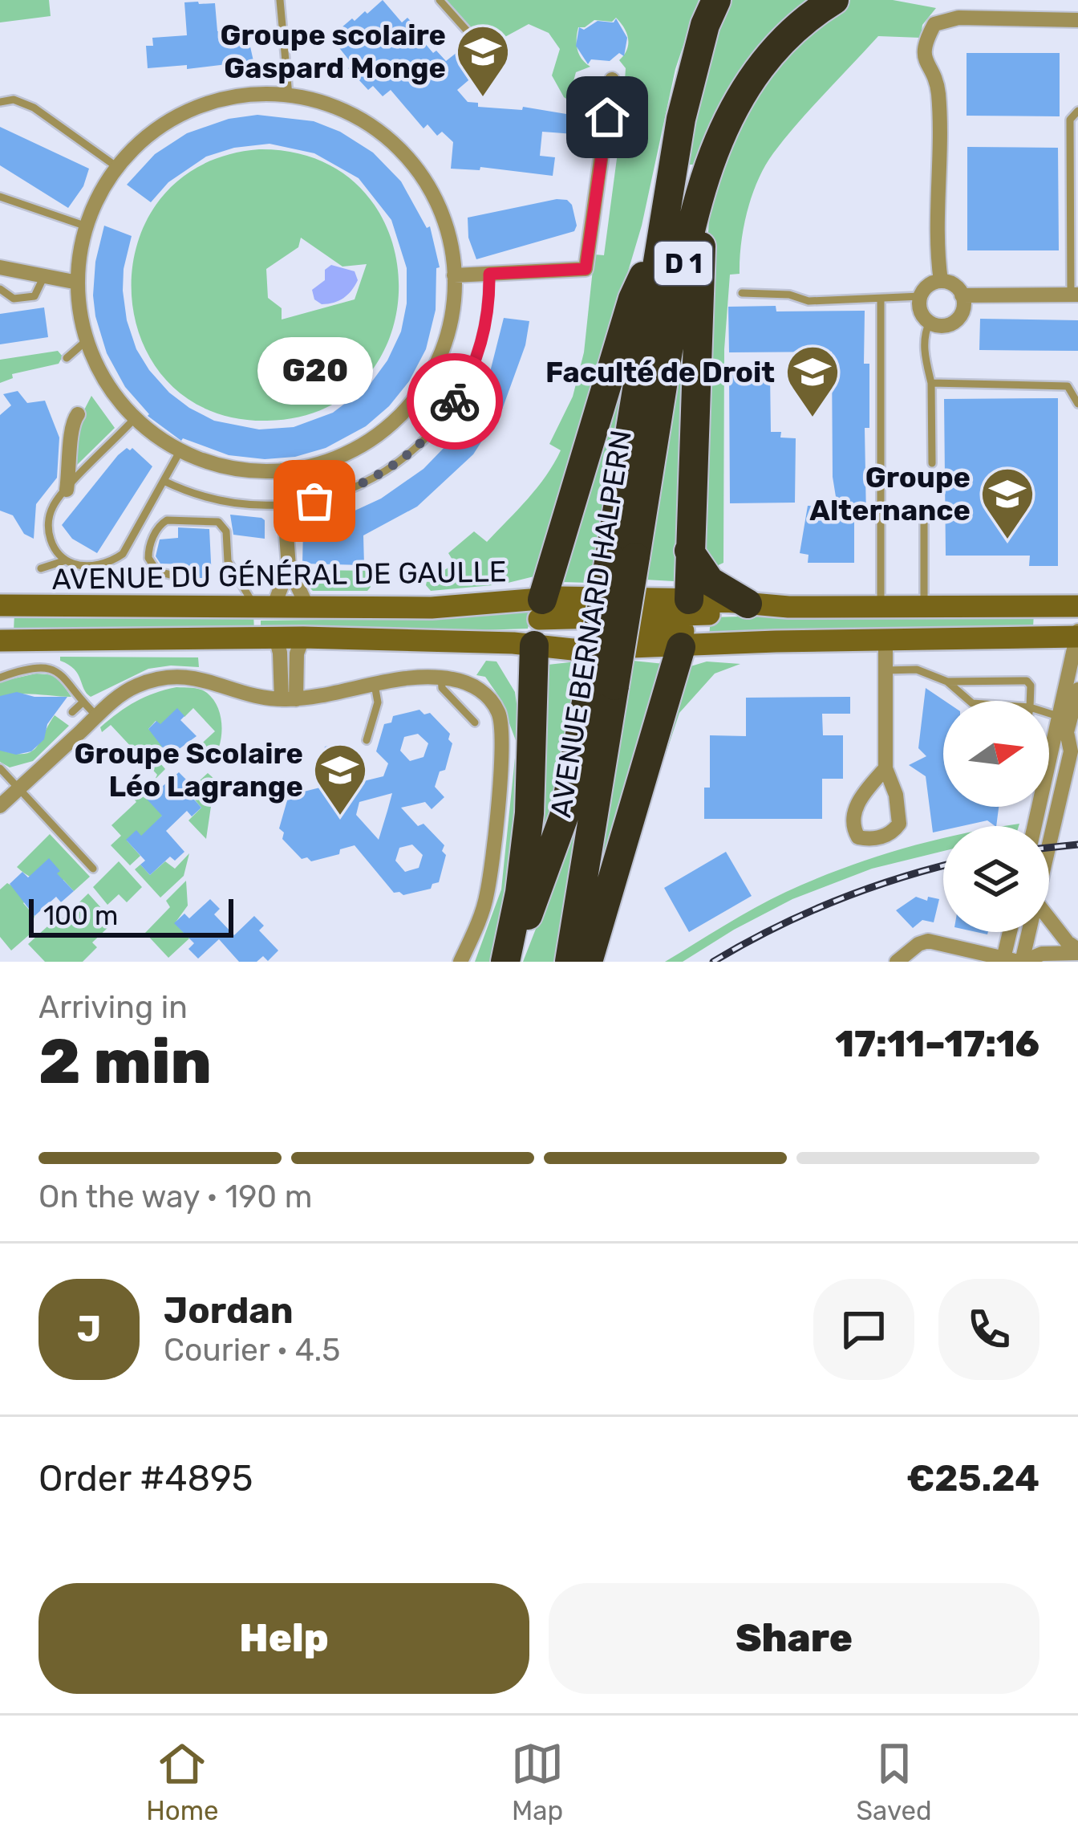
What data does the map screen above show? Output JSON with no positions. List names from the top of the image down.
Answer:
{
  "streets": {
    "highway": ["D 1", "AVENUE BERNARD HALPERN"],
    "main road": ["AVENUE DU GÉNÉRAL DE GAULLE"]
  },
  "places": {
    "school or university": [
      "Groupe scolaire Gaspard Monge",
      "Faculté de Droit",
      "Groupe Alternance",
      "Groupe Scolaire Léo Lagrange"
    ],
    "other": ["G20"]
  },
  "scale_bar": "100 m",
  "north": "right",
  "page": {
    "bubble": "G20",
    "scale": "100 m",
    "heading": ["2 min", "Arriving in", "17:11–17:16"],
    "panel": [
      "Jordan",
      "Courier · 4.5",
      "Order #4895",
      "€25.24"
    ],
    "bar": "On the way · 190 m",
    "round": "J",
    "buttons": ["Help", "Share"],
    "tabs": ["Home", "Map", "Saved"]
  }
}
